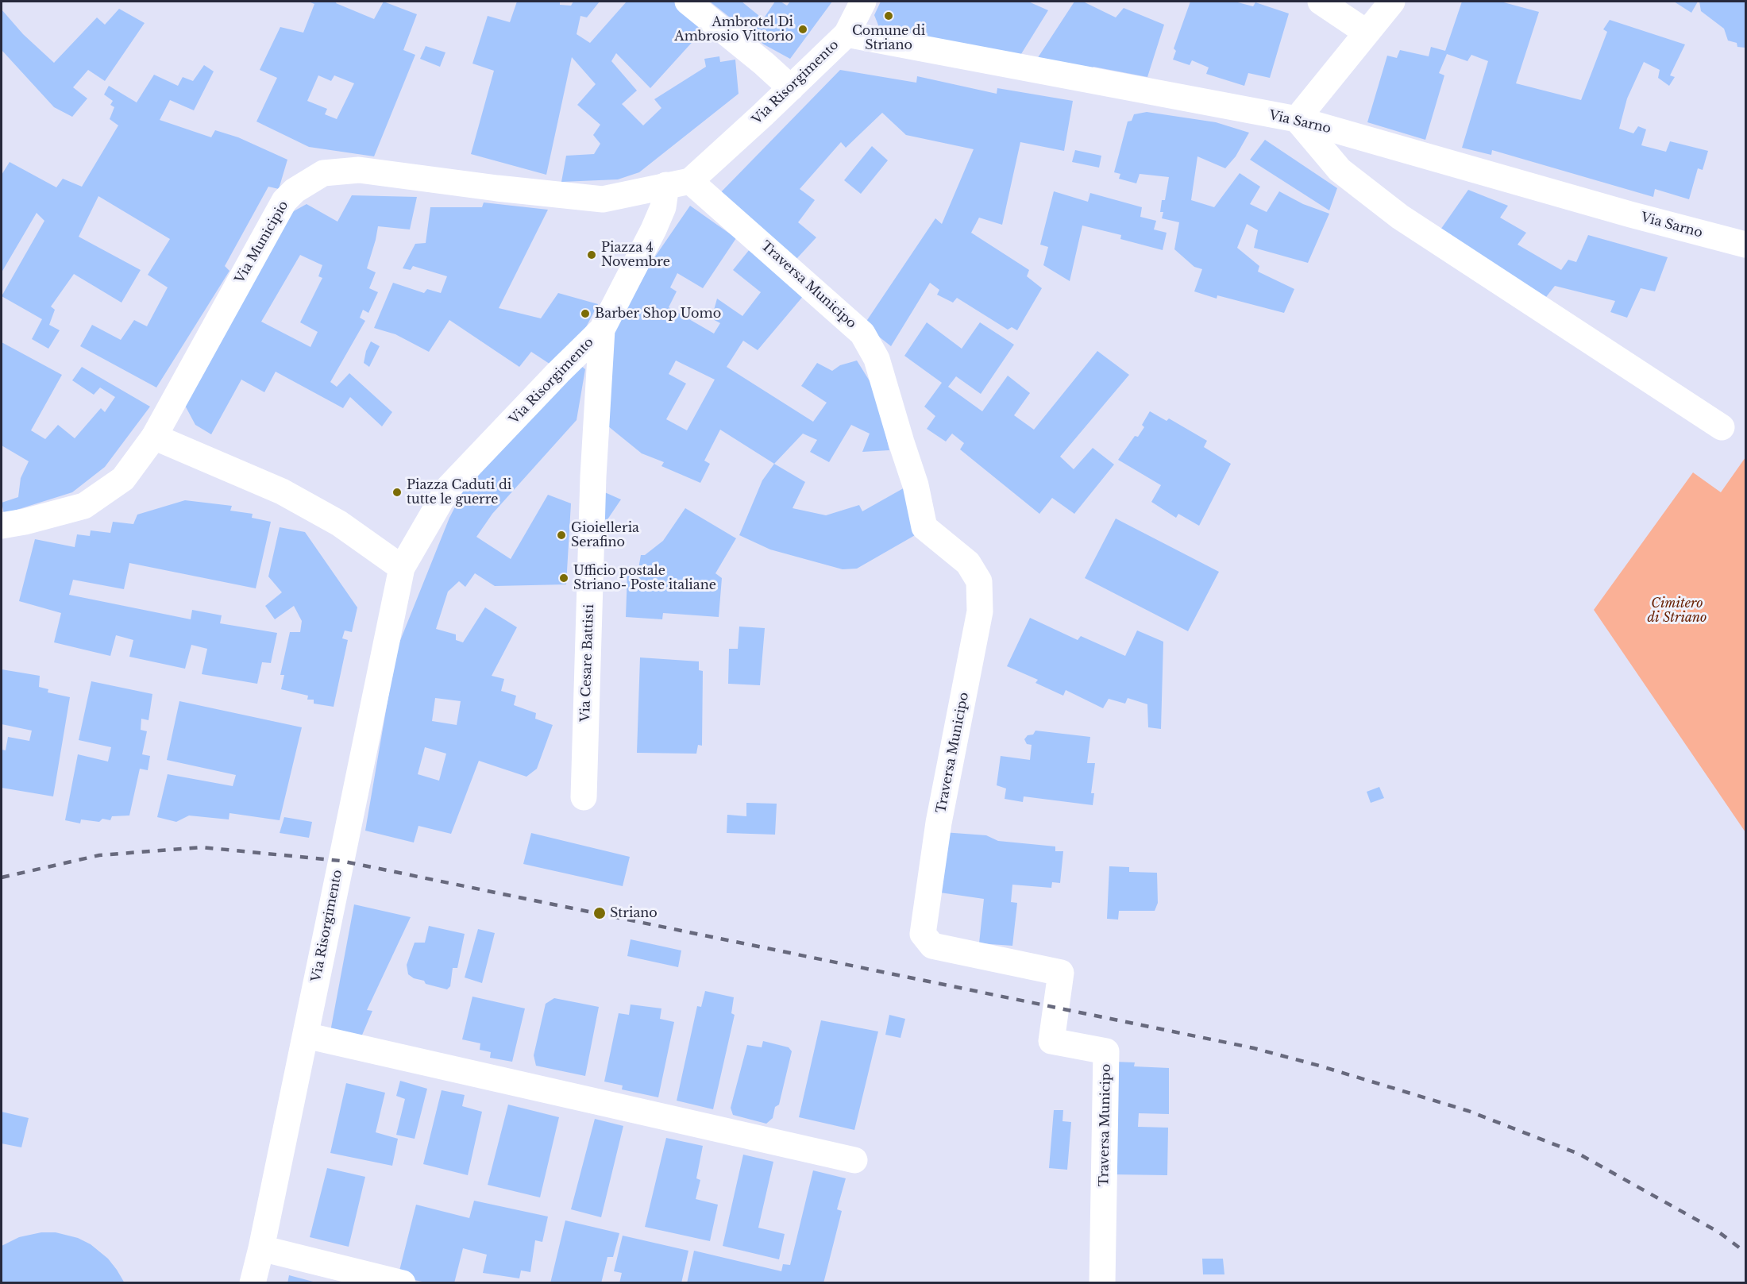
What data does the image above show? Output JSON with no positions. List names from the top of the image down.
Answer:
{
  "streets": {
    "street": [
      "Via Risorgimento",
      "Via Sarno",
      "Via Municipio",
      "Traversa Municipo",
      "Via Cesare Battisti"
    ]
  },
  "crossings": [
    ["Via Risorgimento", "Via Sarno"],
    ["Via Risorgimento", "Via Municipio"],
    ["Via Risorgimento", "Traversa Municipo"],
    ["Via Risorgimento", "Via Cesare Battisti"],
    ["Via Municipio", "Traversa Municipo"]
  ],
  "parks": ["Cimitero di Striano"],
  "places": [
    "Comune di Striano",
    "Ambrotel Di Ambrosio Vittorio",
    "Piazza 4 Novembre",
    "Barber Shop Uomo",
    "Piazza Caduti di tutte le guerre",
    "Gioielleria Serafino",
    "Ufficio postale Striano- Poste italiane",
    "Striano"
  ]
}
